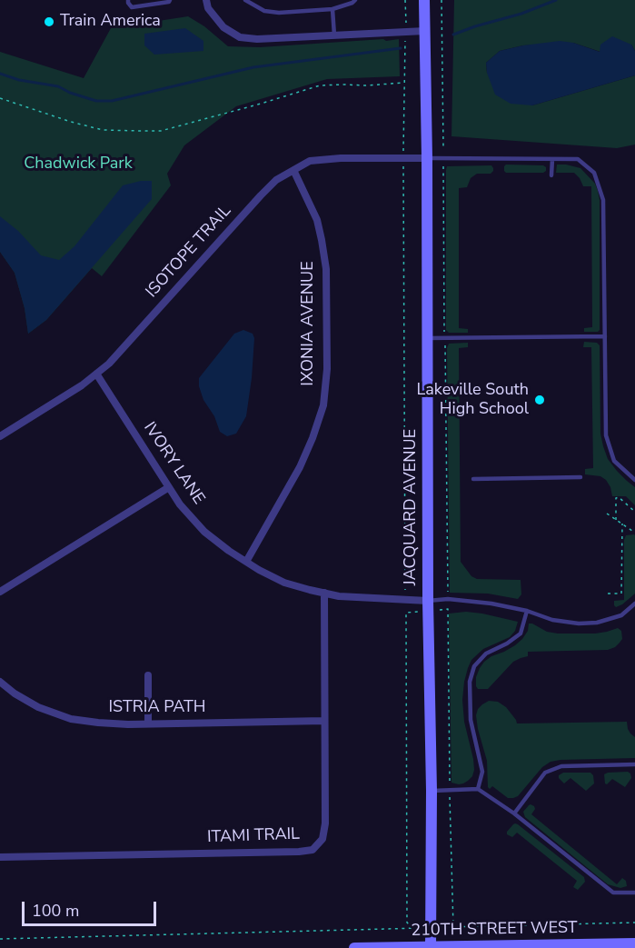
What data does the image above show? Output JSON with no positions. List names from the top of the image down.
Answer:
{
  "streets": {
    "street": [
      "ISOTOPE TRAIL",
      "IXONIA AVENUE",
      "IVORY LANE",
      "JACQUARD AVENUE",
      "ISTRIA PATH",
      "ITAMI TRAIL",
      "210TH STREET WEST"
    ]
  },
  "crossings": [
    ["ISOTOPE TRAIL", "IXONIA AVENUE"],
    ["ISOTOPE TRAIL", "IVORY LANE"],
    ["ISOTOPE TRAIL", "JACQUARD AVENUE"],
    ["IXONIA AVENUE", "IVORY LANE"],
    ["IVORY LANE", "JACQUARD AVENUE"],
    ["IVORY LANE", "ITAMI TRAIL"],
    ["JACQUARD AVENUE", "210TH STREET WEST"],
    ["ISTRIA PATH", "ITAMI TRAIL"]
  ],
  "parks": ["Chadwick Park"],
  "places": ["Train America", "Lakeville South High School"],
  "scale_bar": "100 m"
}
